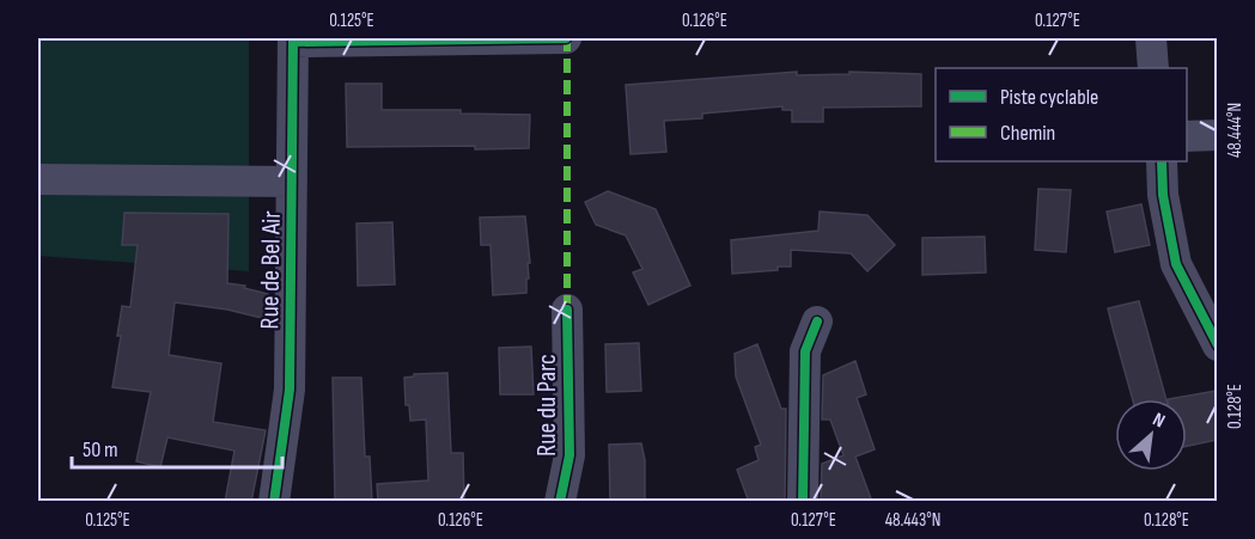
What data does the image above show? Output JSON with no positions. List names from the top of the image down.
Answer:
{
  "streets": {
    "street": ["Rue de Bel Air", "Rue du Parc"]
  },
  "legend": ["Piste cyclable", "Chemin"],
  "scale_bar": "50 m",
  "north": "top right",
  "coordinates": [
    "0.125°E",
    "0.126°E",
    "0.127°E",
    "48.444°N",
    "0.128°E",
    "48.443°N"
  ]
}
